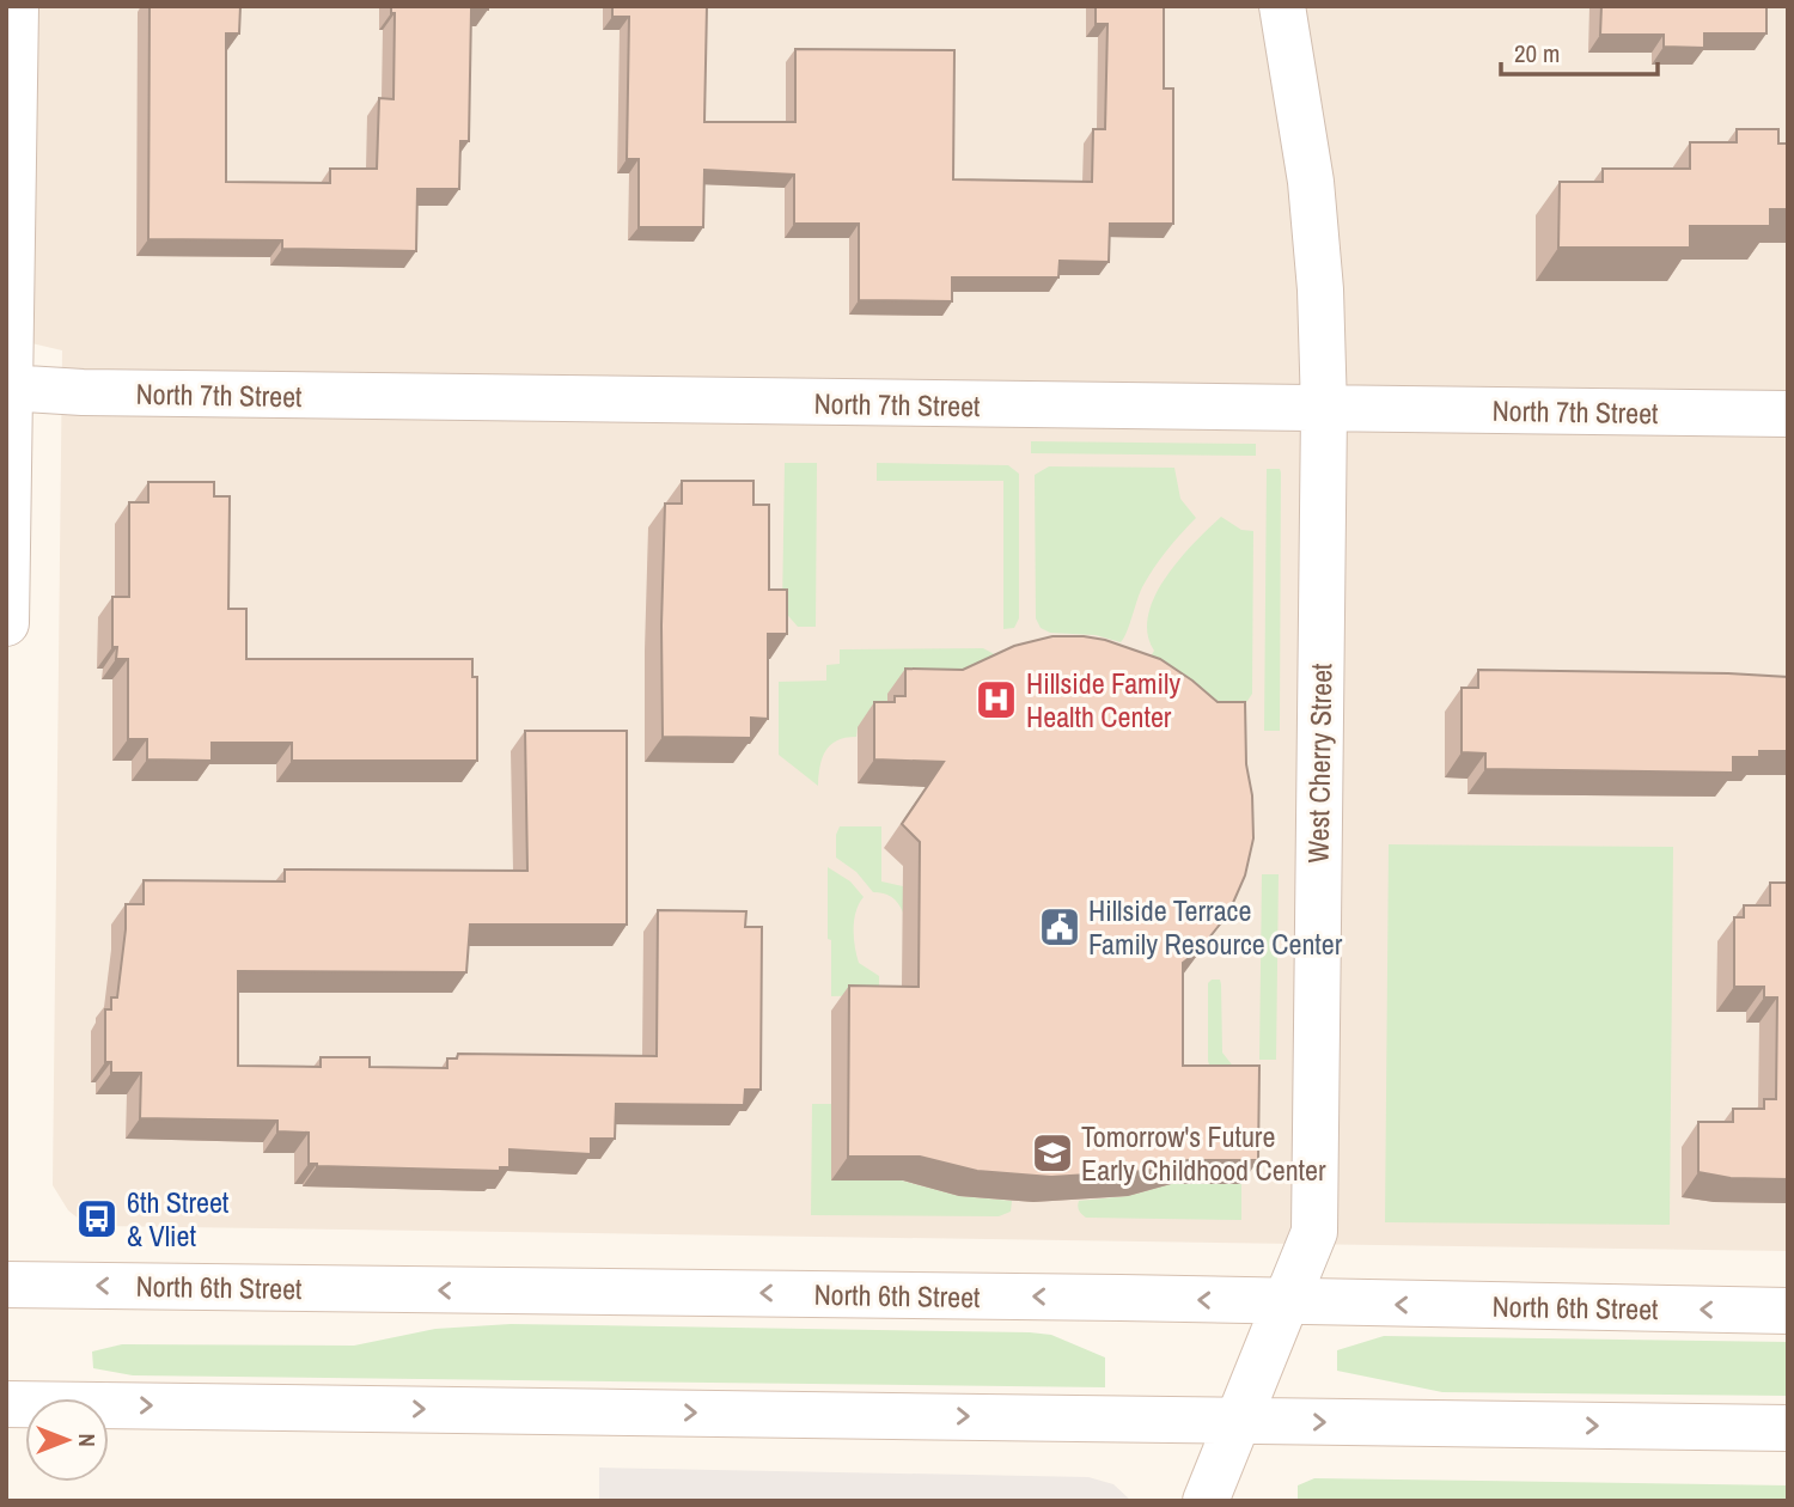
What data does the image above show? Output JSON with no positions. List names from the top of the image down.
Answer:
{
  "streets": {
    "street": ["North 7th Street", "West Cherry Street", "North 6th Street"]
  },
  "crossings": [
    ["North 7th Street", "West Cherry Street"],
    ["West Cherry Street", "North 6th Street"]
  ],
  "places": {
    "hospital": ["Hillside Family Health Center"],
    "public building": ["Hillside Terrace Family Resource Center"],
    "school or university": ["Tomorrow's Future Early Childhood Center"],
    "bus stop": ["6th Street & Vliet"]
  },
  "scale_bar": "20 m",
  "north": "right"
}
